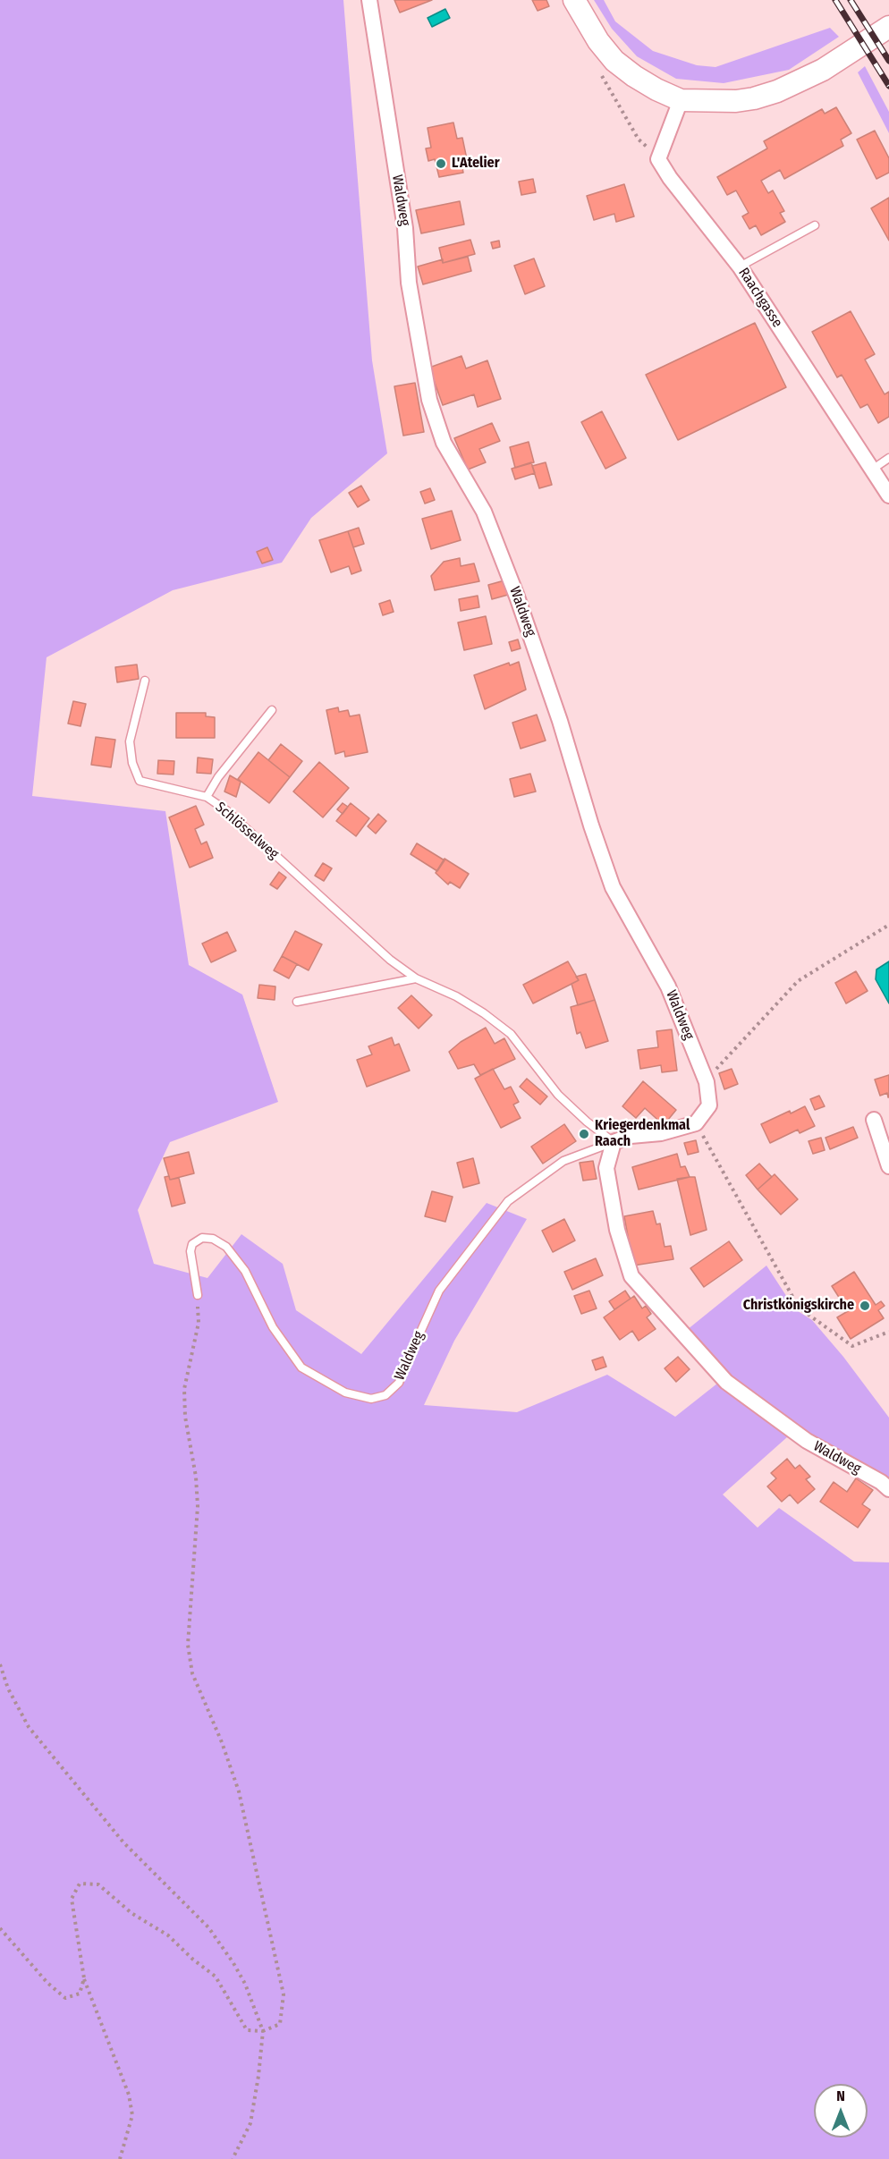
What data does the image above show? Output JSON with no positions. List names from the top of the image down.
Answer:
{
  "streets": {
    "street": ["Waldweg", "Raachgasse"],
    "lane": ["Schlösselweg"]
  },
  "crossings": [
    ["Waldweg", "Schlösselweg"]
  ],
  "places": ["L'Atelier", "Kriegerdenkmal Raach", "Christkönigskirche"],
  "north": "top"
}
